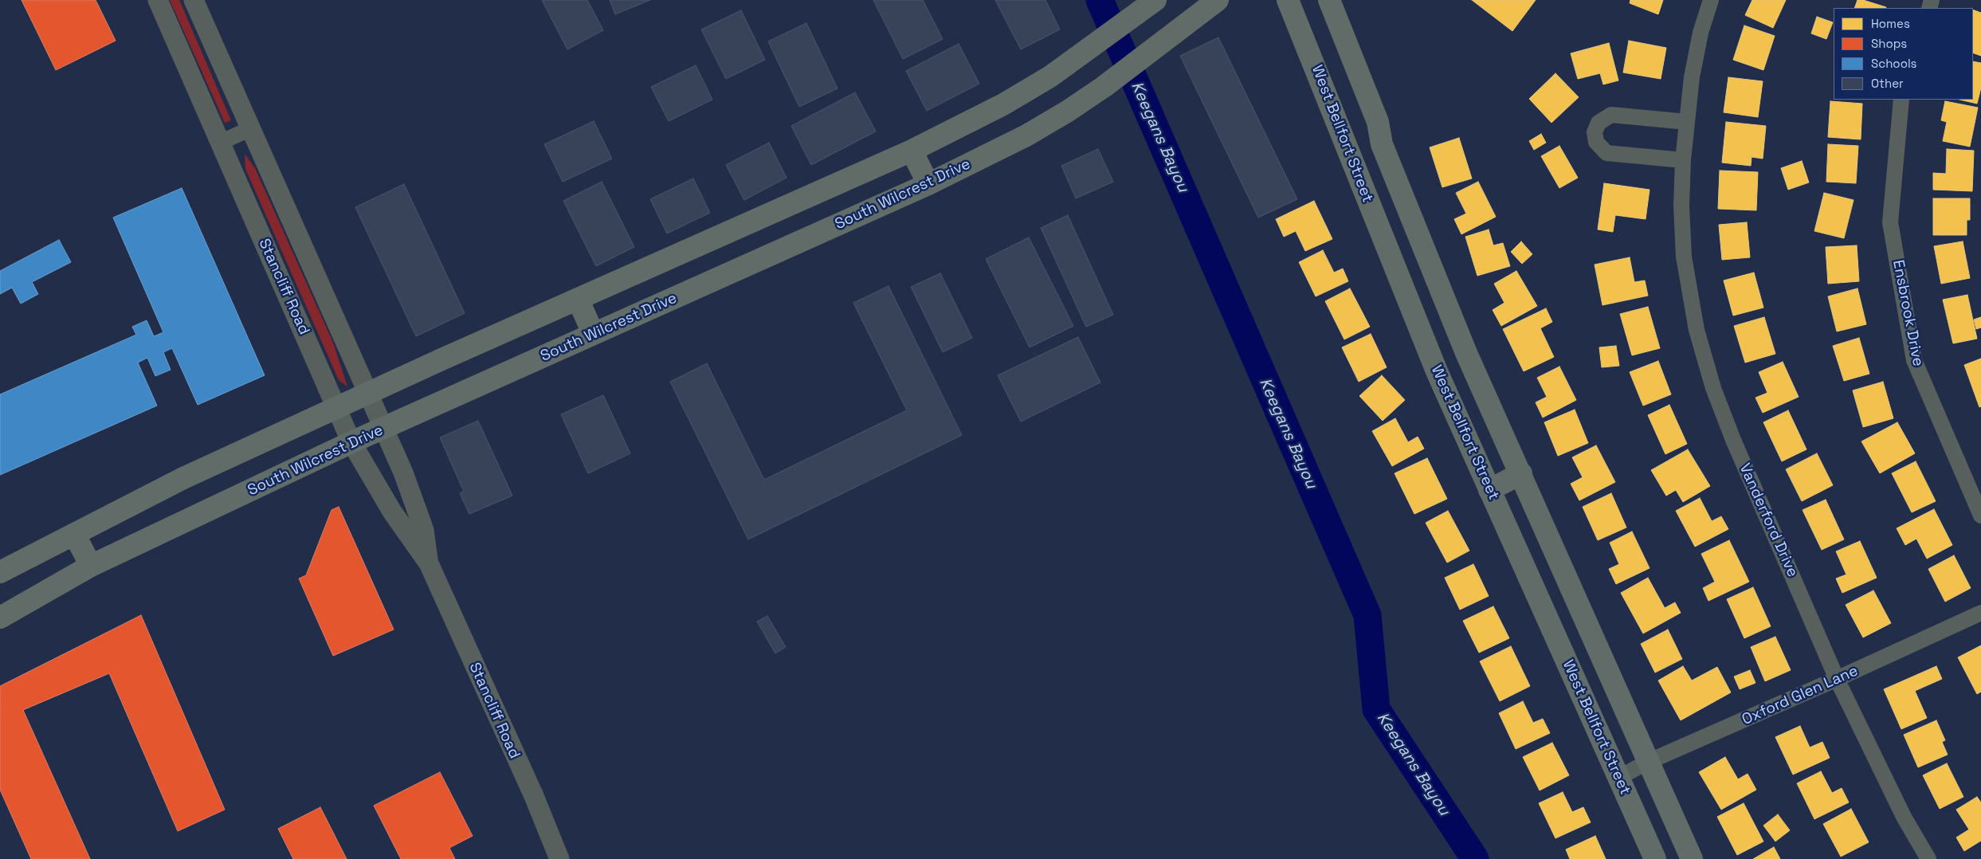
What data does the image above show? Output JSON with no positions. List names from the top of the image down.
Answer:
{
  "streets": {
    "main road": ["West Bellfort Street", "South Wilcrest Drive"],
    "street": [
      "Stancliff Road",
      "Ensbrook Drive",
      "Vanderford Drive",
      "Oxford Glen Lane"
    ]
  },
  "crossings": [
    ["West Bellfort Street", "Oxford Glen Lane"],
    ["South Wilcrest Drive", "Stancliff Road"],
    ["Vanderford Drive", "Oxford Glen Lane"]
  ],
  "water": ["Keegans Bayou"],
  "legend": [
    "Homes",
    "Shops",
    "Schools",
    "Other"
  ]
}
